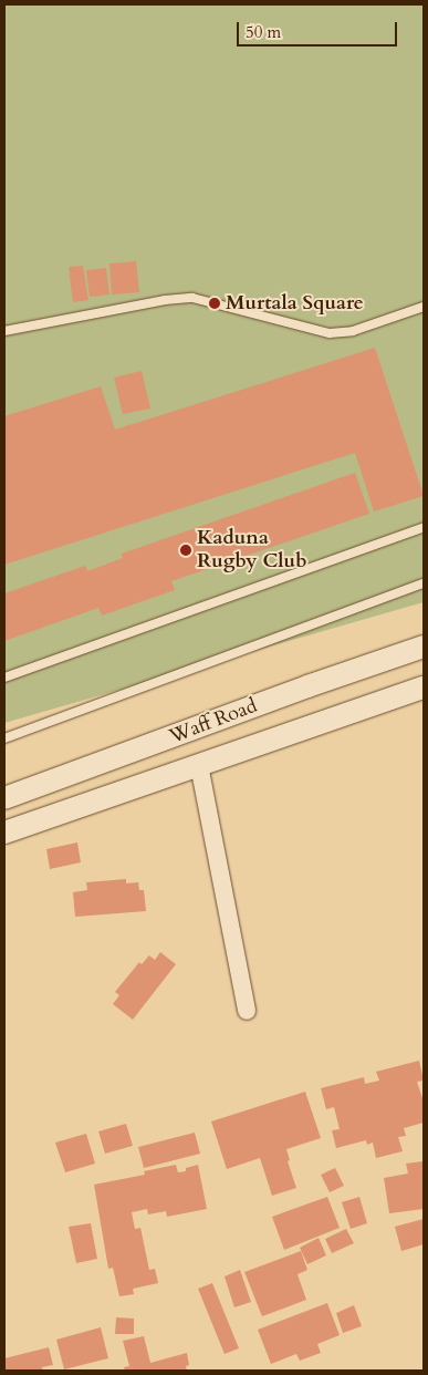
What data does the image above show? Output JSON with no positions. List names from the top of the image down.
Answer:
{
  "streets": {
    "street": ["Waff Road"]
  },
  "places": ["Murtala Square", "Kaduna Rugby Club"],
  "scale_bar": "50 m"
}
